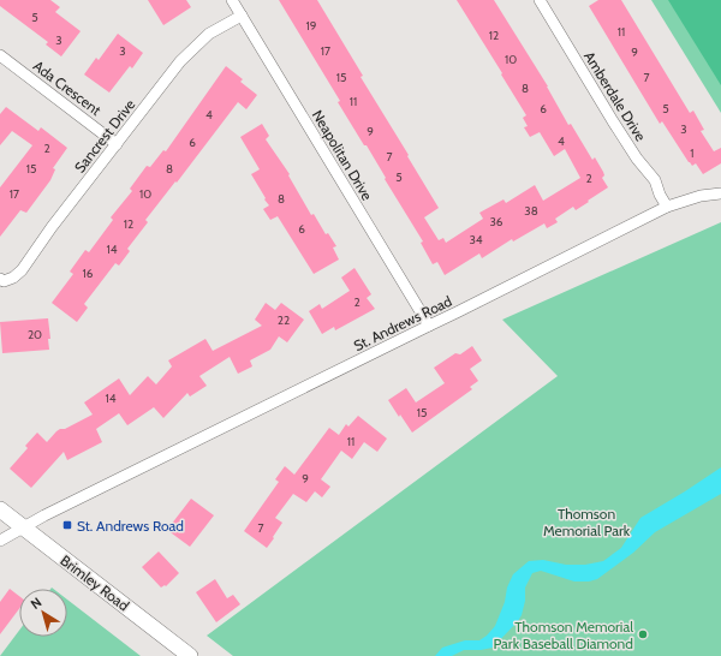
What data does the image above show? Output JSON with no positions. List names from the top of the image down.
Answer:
{
  "streets": {
    "main road": ["Brimley Road"],
    "street": [
      "Ada Crescent",
      "Amberdale Drive",
      "Sancrest Drive",
      "Neapolitan Drive",
      "St. Andrews Road"
    ]
  },
  "crossings": [
    ["Ada Crescent", "Sancrest Drive"],
    ["Amberdale Drive", "St. Andrews Road"],
    ["Sancrest Drive", "Neapolitan Drive"],
    ["Neapolitan Drive", "St. Andrews Road"],
    ["St. Andrews Road", "Brimley Road"]
  ],
  "parks": ["Thomson Memorial Park"],
  "places": {
    "transit": ["St. Andrews Road"],
    "other": ["Thomson Memorial Park Baseball Diamond"]
  },
  "house_numbers": [
    "5",
    "19",
    "11",
    "12",
    "3",
    "3",
    "17",
    "9",
    "10",
    "15",
    "7",
    "8",
    "11",
    "6",
    "5",
    "4",
    "3",
    "9",
    "4",
    "6",
    "2",
    "1",
    "7",
    "15",
    "8",
    "5",
    "2",
    "17",
    "10",
    "8",
    "38",
    "36",
    "12",
    "6",
    "34",
    "14",
    "16",
    "2",
    "22",
    "20",
    "14",
    "15",
    "11",
    "9",
    "7"
  ],
  "north": "top left"
}
